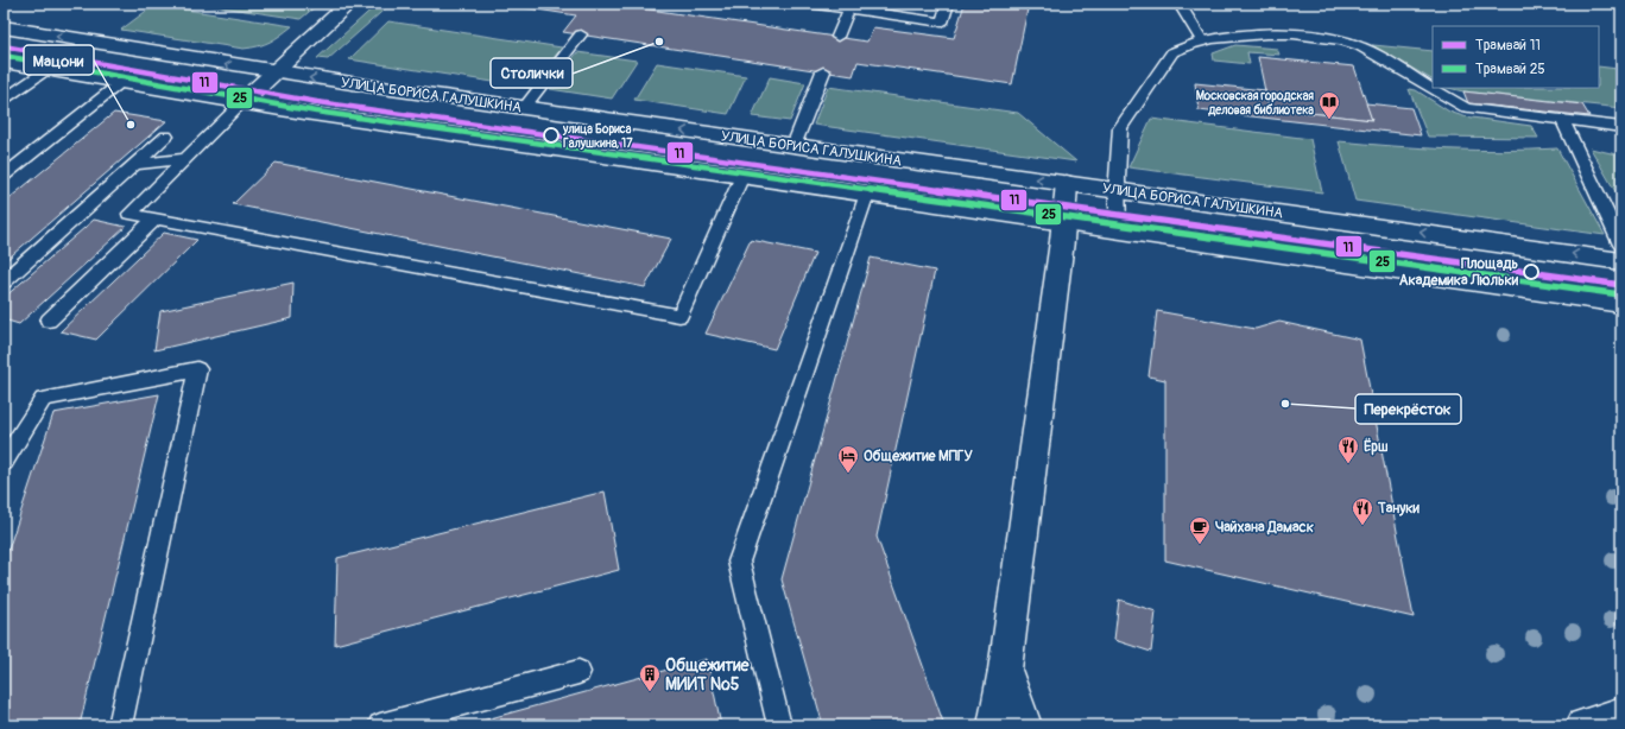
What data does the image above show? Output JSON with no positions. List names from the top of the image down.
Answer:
{
  "streets": {
    "main road": ["УЛИЦА БОРИСА ГАЛУШКИНА"]
  },
  "places": {
    "other": [
      "Столички",
      "Мацони",
      "улица Бориса Галушкина, 17",
      "Площадь Академика Люльки",
      "Перекрёсток"
    ],
    "library": ["Московская городская деловая библиотека"],
    "restaurant": ["Ёрш", "Тануки"],
    "hotel": ["Общежитие МПГУ"],
    "cafe": ["Чайхана Дамаск"],
    "building": ["Общежитие МИИТ №5"]
  },
  "lines": ["tram line 11", "tram line 25"],
  "legend": ["Трамвай 11", "Трамвай 25"]
}
